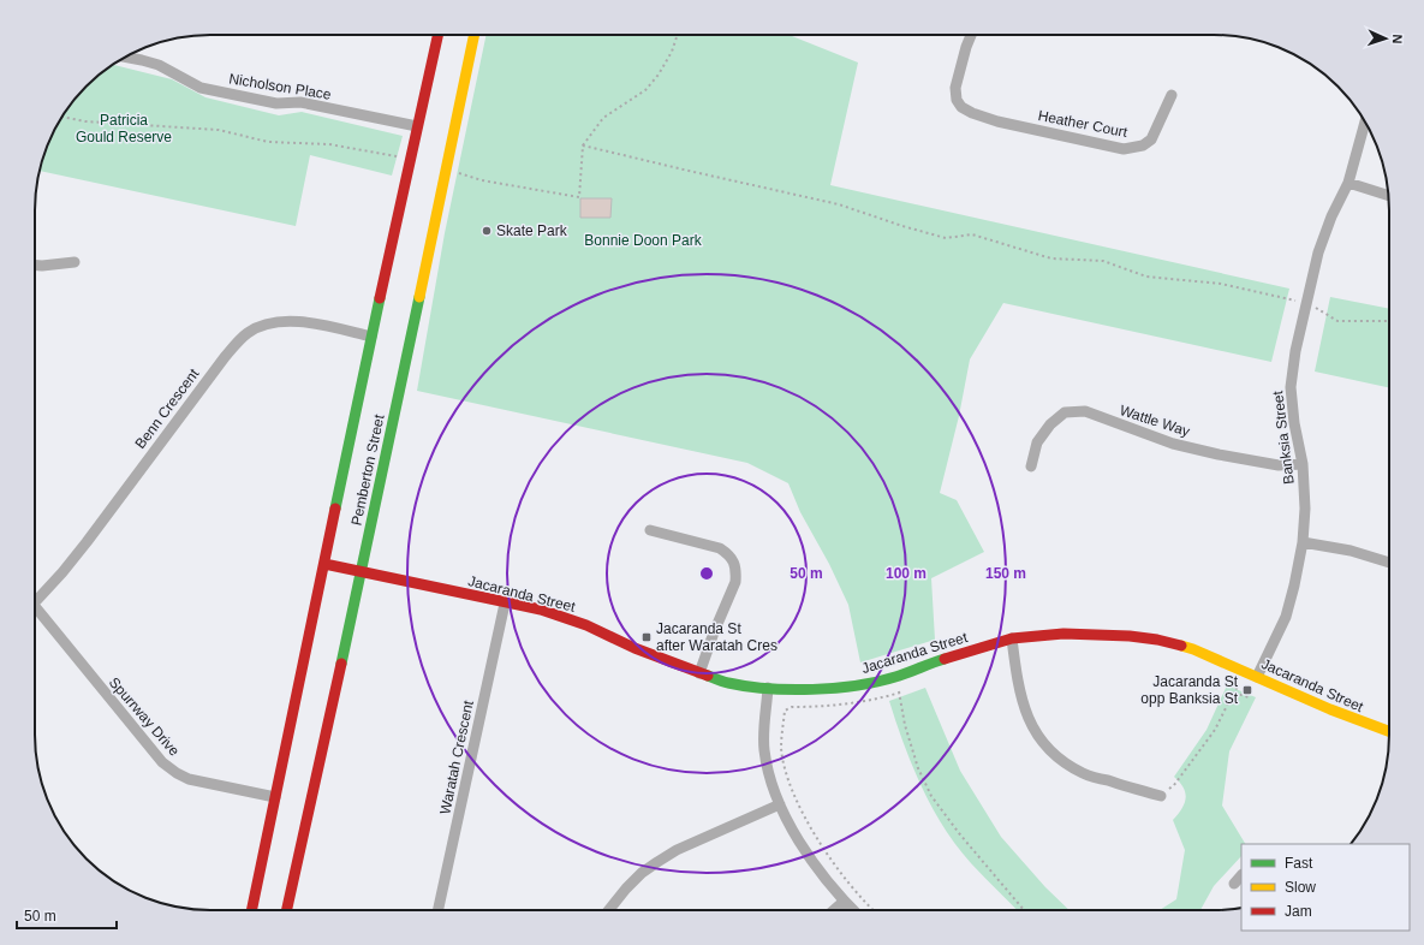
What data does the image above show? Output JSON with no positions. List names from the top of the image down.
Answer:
{
  "streets": {
    "street": [
      "Nicholson Place",
      "Heather Court",
      "Benn Crescent",
      "Wattle Way",
      "Banksia Street",
      "Pemberton Street",
      "Jacaranda Street",
      "Spurrway Drive",
      "Waratah Crescent"
    ]
  },
  "crossings": [
    ["Nicholson Place", "Pemberton Street"],
    ["Benn Crescent", "Pemberton Street"],
    ["Wattle Way", "Banksia Street"],
    ["Banksia Street", "Jacaranda Street"],
    ["Pemberton Street", "Jacaranda Street"],
    ["Pemberton Street", "Spurrway Drive"],
    ["Jacaranda Street", "Waratah Crescent"]
  ],
  "parks": ["Patricia Gould Reserve", "Bonnie Doon Park"],
  "places": {
    "other": ["Skate Park"],
    "transit": ["Jacaranda St after Waratah Cres", "Jacaranda St opp Banksia St"]
  },
  "legend": ["Fast", "Slow", "Jam"],
  "scale_bar": "50 m",
  "north": "right",
  "rings": ["50 m", "100 m", "150 m"]
}
